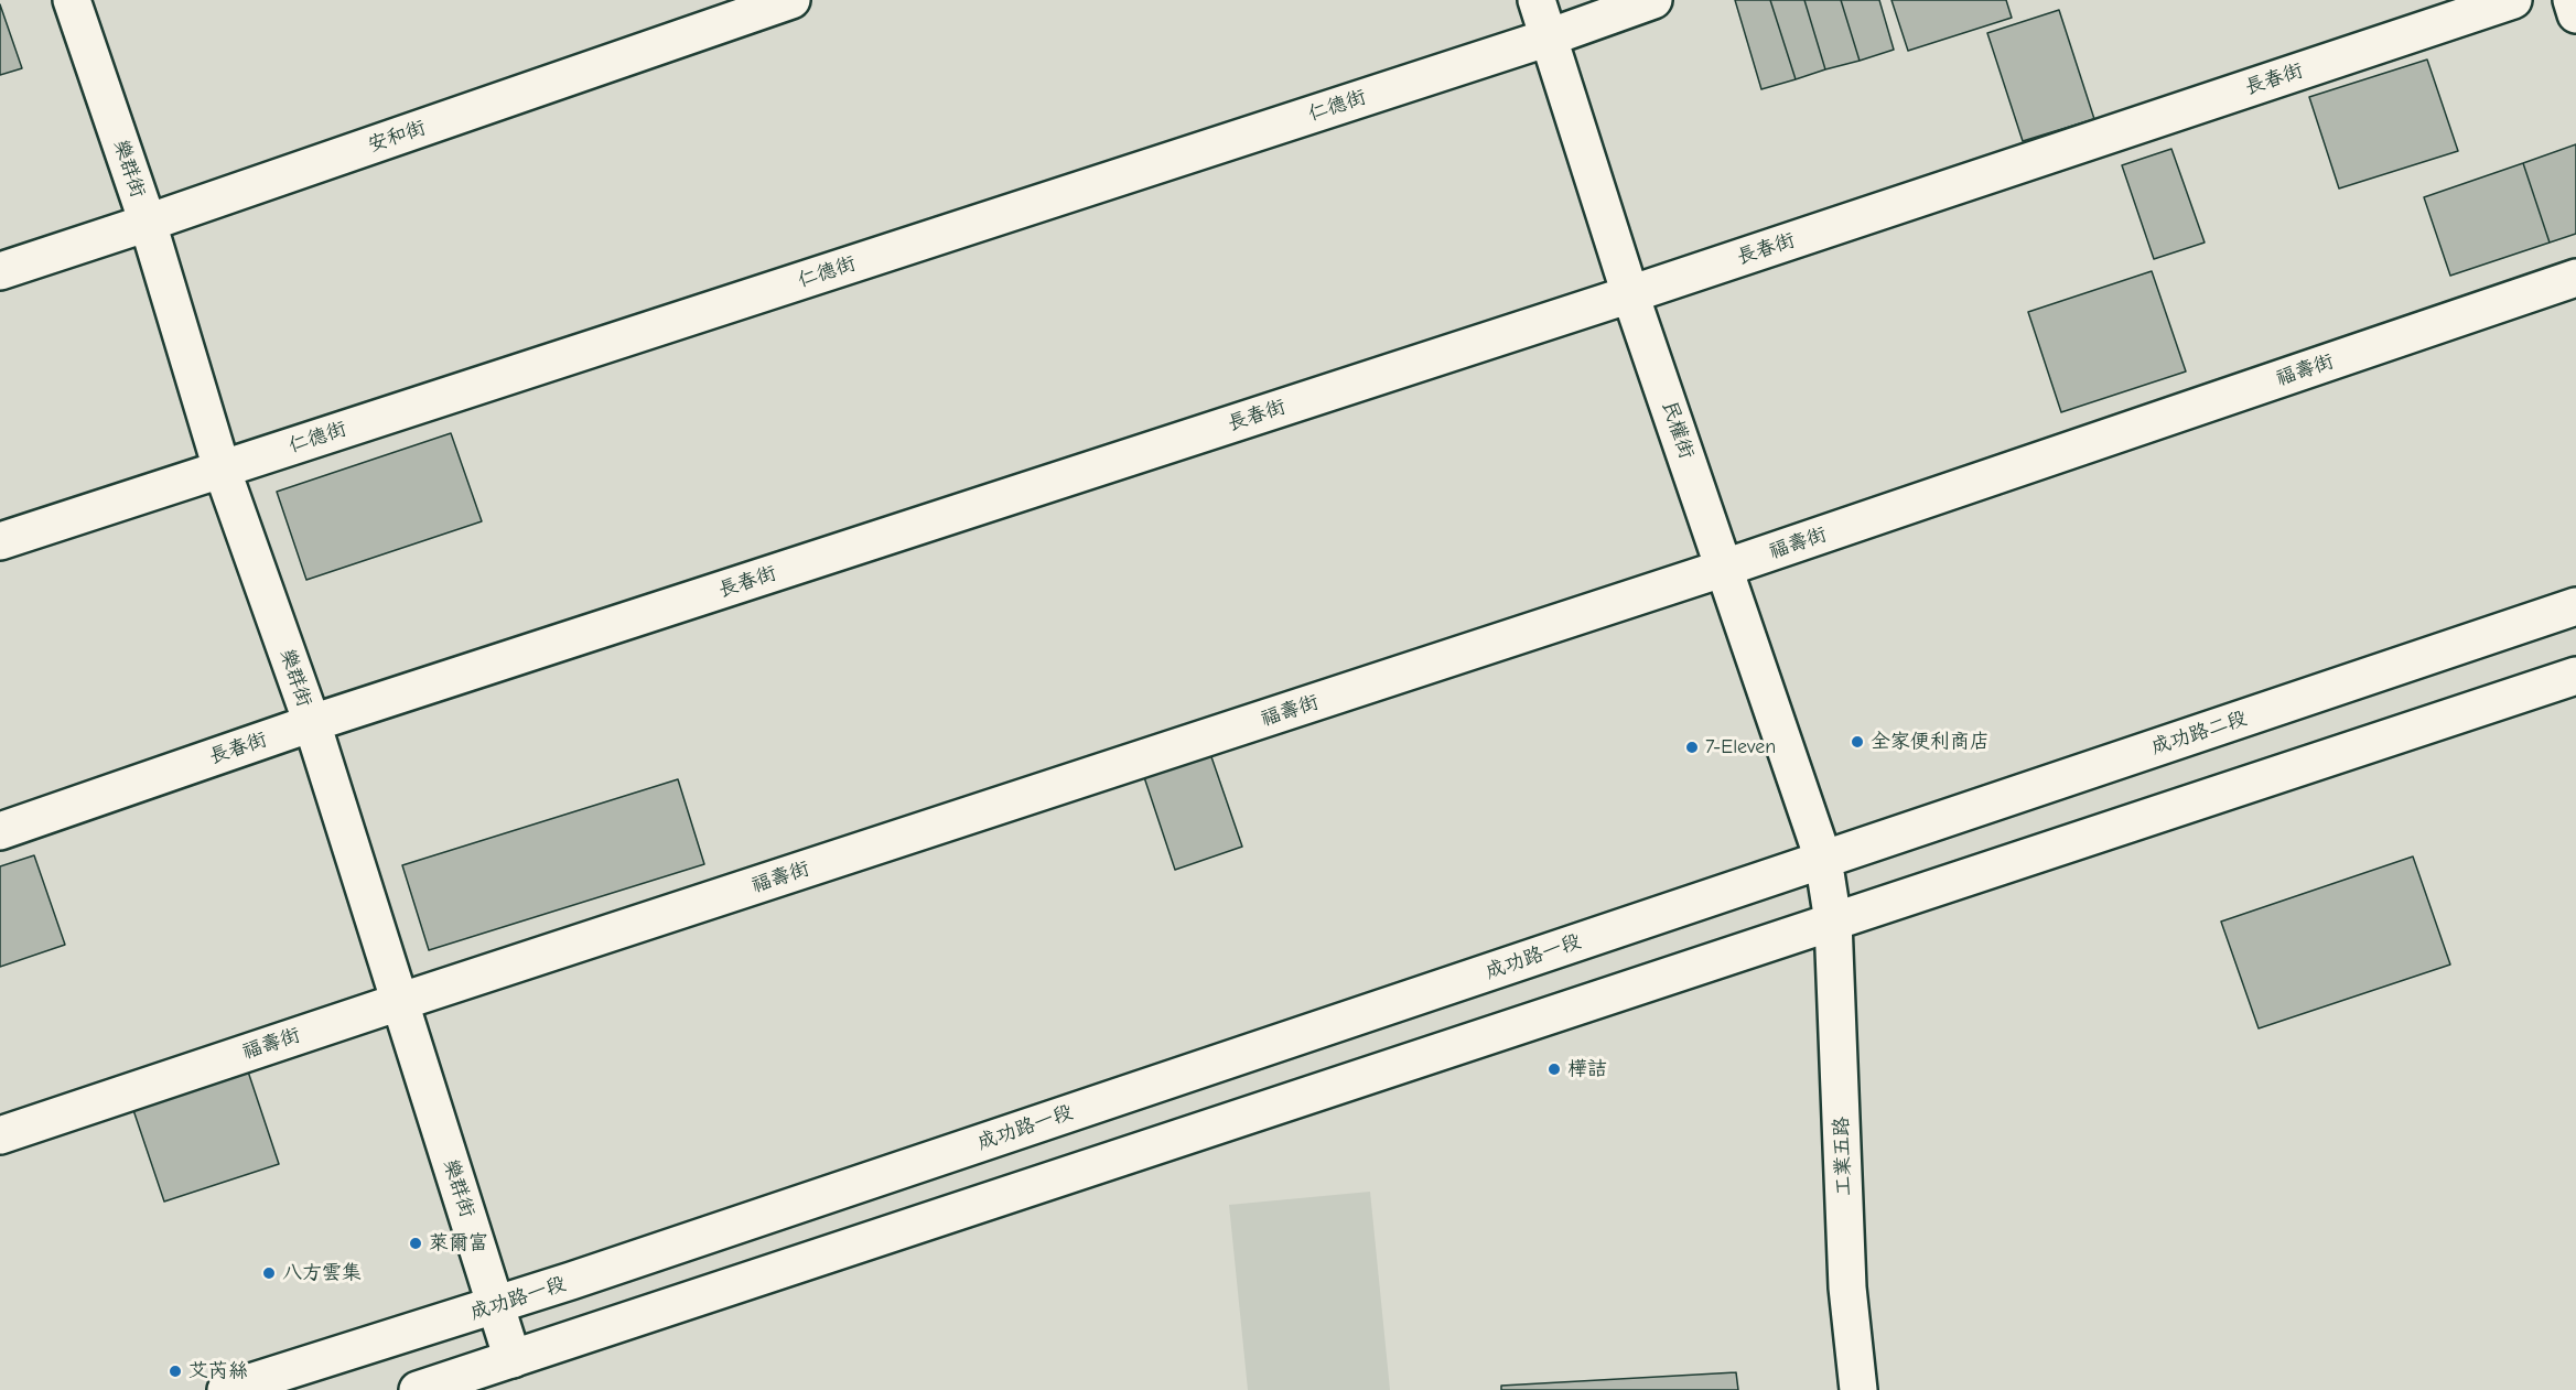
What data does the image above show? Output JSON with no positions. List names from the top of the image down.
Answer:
{
  "streets": {
    "street": [
      "長春街",
      "仁德街",
      "安和街",
      "樂群街",
      "福壽街",
      "民權街",
      "成功路二段",
      "成功路一段",
      "工業五路"
    ]
  },
  "crossings": [
    ["長春街", "樂群街"],
    ["長春街", "民權街"],
    ["仁德街", "樂群街"],
    ["仁德街", "民權街"],
    ["安和街", "樂群街"],
    ["樂群街", "福壽街"],
    ["樂群街", "成功路一段"],
    ["福壽街", "民權街"],
    ["民權街", "成功路二段"],
    ["民權街", "成功路一段"],
    ["民權街", "工業五路"],
    ["成功路二段", "成功路一段"],
    ["成功路二段", "工業五路"],
    ["成功路一段", "工業五路"]
  ],
  "places": [
    "全家便利商店",
    "7-Eleven",
    "樺詰",
    "萊爾富",
    "八方雲集",
    "艾芮絲"
  ]
}
